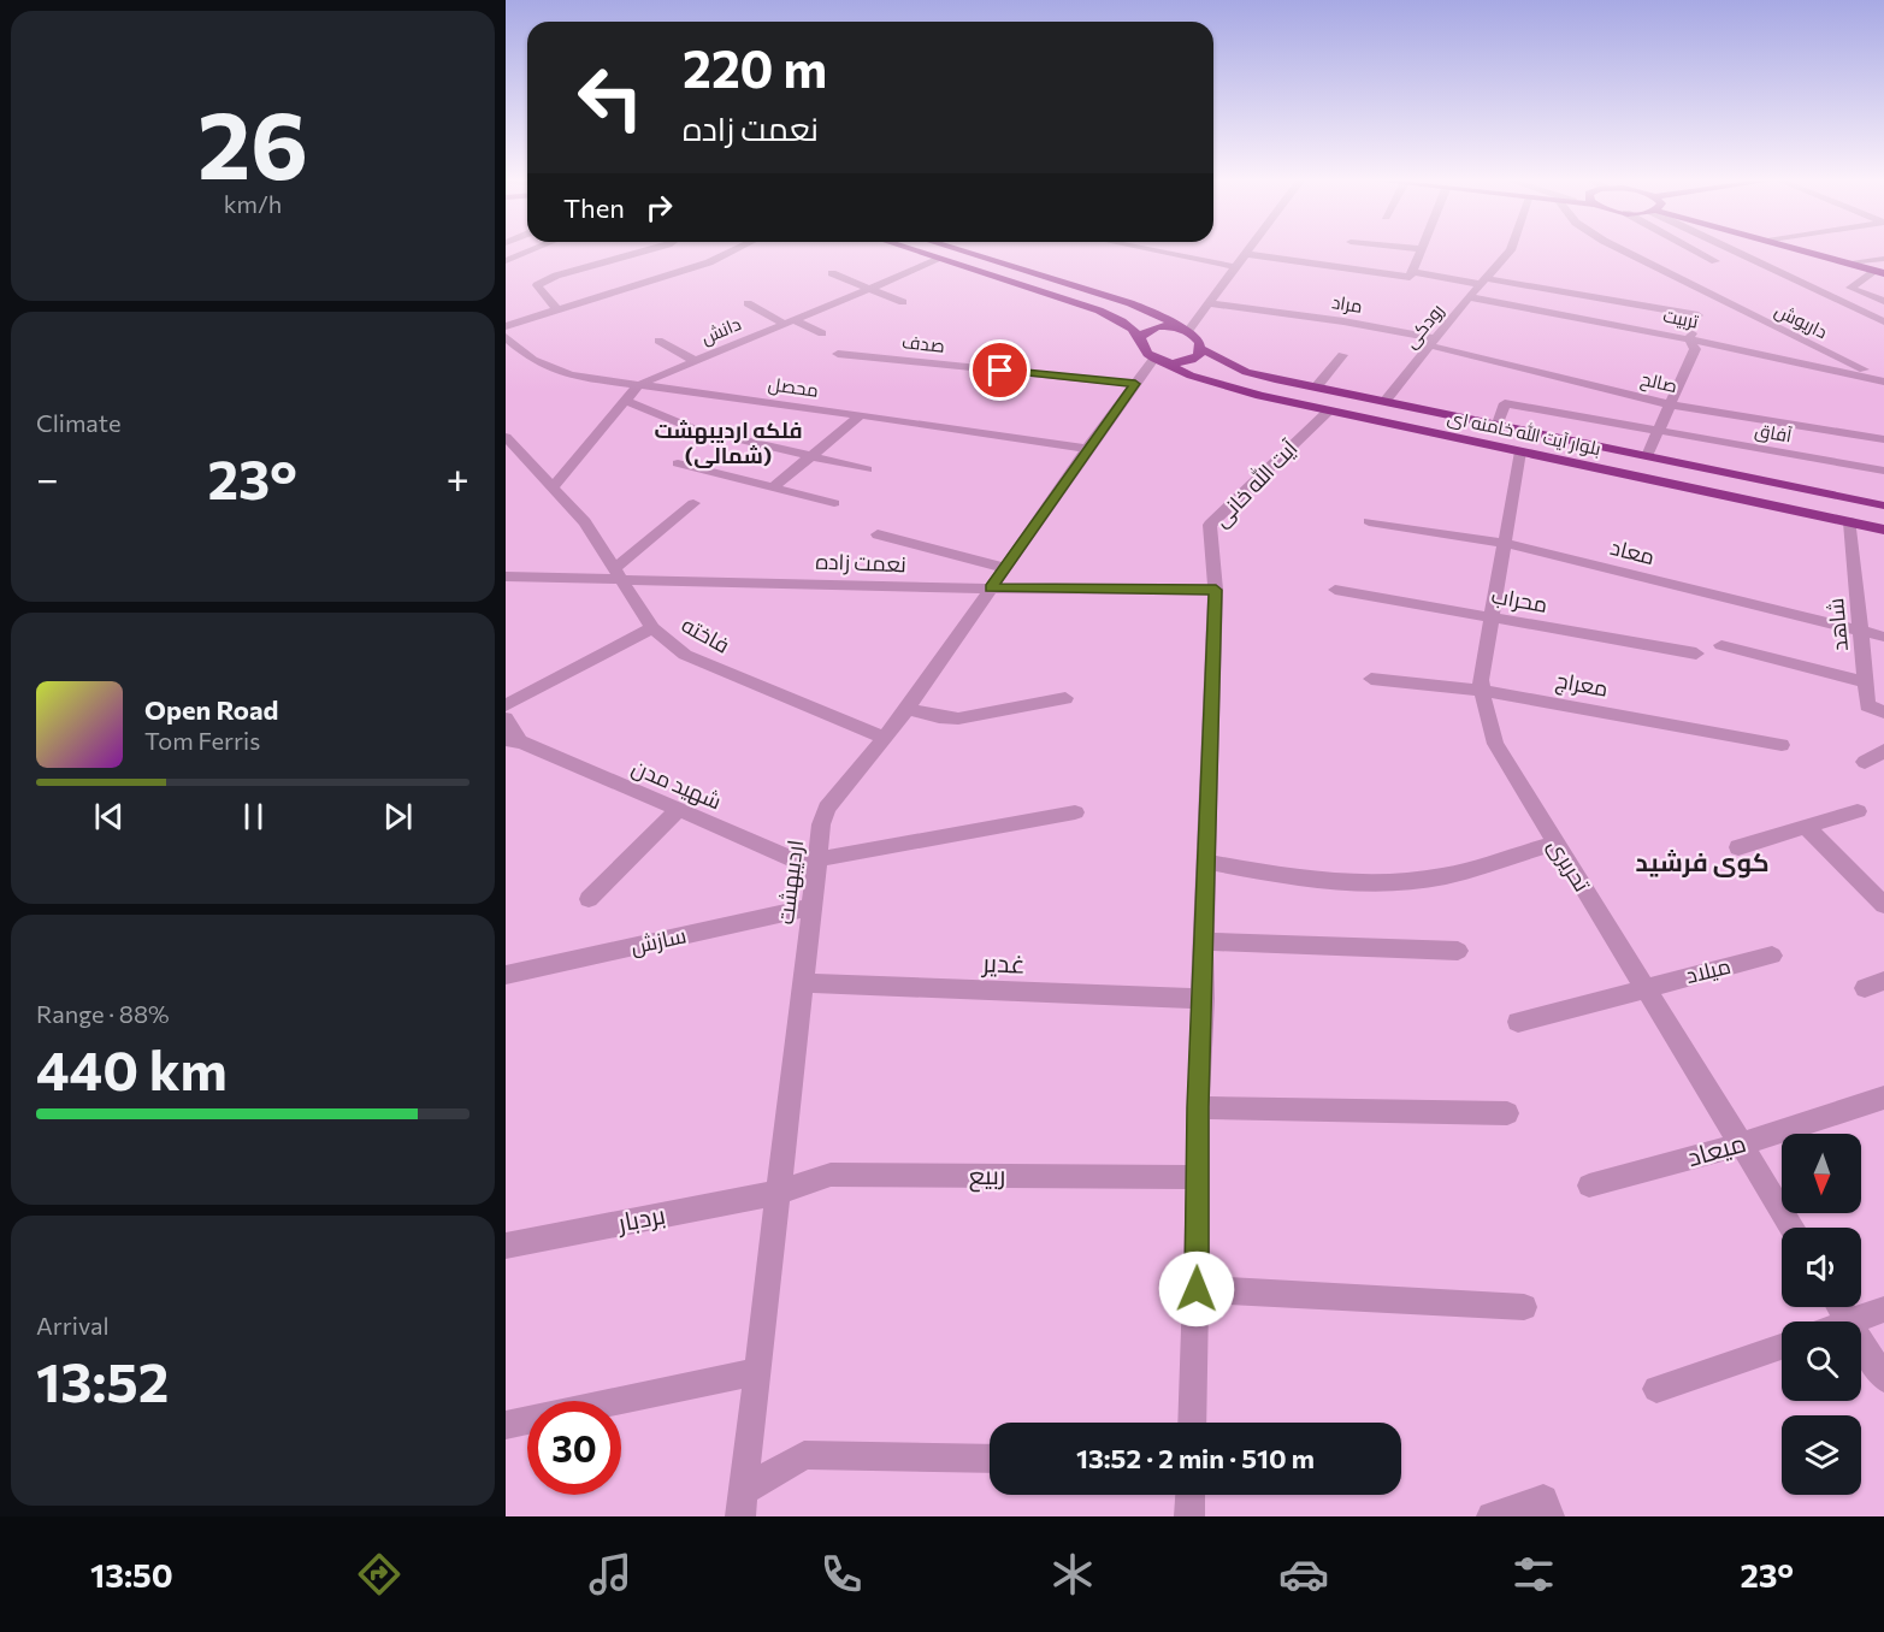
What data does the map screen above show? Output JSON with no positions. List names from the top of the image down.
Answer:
{
  "streets": {
    "main road": ["بلوار آیت الله خامنه ای"],
    "street": [
      "مراد",
      "تربیت",
      "داریوش",
      "رودکی",
      "دانش",
      "صدف",
      "صالح",
      "محصل",
      "آفاق",
      "آیت الله خانی",
      "معاد",
      "نعمت زاده",
      "محراب",
      "شاهد",
      "فاخته",
      "معراج",
      "شهید مدن",
      "تحریری",
      "اردیبهشت",
      "سازش",
      "غدیر",
      "میلاد",
      "میعاد",
      "ربیع",
      "بردبار"
    ]
  },
  "crossings": [
    ["مراد", "رودکی"],
    ["مراد", "صالح"],
    ["تربیت", "داریوش"],
    ["تربیت", "رودکی"],
    ["رودکی", "صالح"],
    ["رودکی", "بلوار آیت الله خامنه ای"],
    ["دانش", "محصل"],
    ["دانش", "فاخته"],
    ["صدف", "اردیبهشت"],
    ["محصل", "اردیبهشت"],
    ["بلوار آیت الله خامنه ای", "آفاق"],
    ["بلوار آیت الله خامنه ای", "آیت الله خانی"],
    ["بلوار آیت الله خامنه ای", "شاهد"],
    ["بلوار آیت الله خامنه ای", "تحریری"],
    ["بلوار آیت الله خامنه ای", "اردیبهشت"],
    ["آیت الله خانی", "نعمت زاده"],
    ["آیت الله خانی", "غدیر"],
    ["آیت الله خانی", "ربیع"],
    ["معاد", "شاهد"],
    ["معاد", "تحریری"],
    ["نعمت زاده", "فاخته"],
    ["نعمت زاده", "اردیبهشت"],
    ["محراب", "تحریری"],
    ["فاخته", "اردیبهشت"],
    ["معراج", "تحریری"],
    ["شهید مدن", "اردیبهشت"],
    ["تحریری", "میلاد"],
    ["تحریری", "میعاد"],
    ["اردیبهشت", "سازش"],
    ["اردیبهشت", "غدیر"],
    ["اردیبهشت", "ربیع"],
    ["اردیبهشت", "بردبار"],
    ["ربیع", "بردبار"]
  ],
  "districts": ["فلکه اردیبهشت (شمالی)", "کوی فرشید"],
  "north": "bottom",
  "page": {
    "tile": [
      ["26", "km/h"],
      "Climate",
      ["Range · 88%", "440 km"],
      ["Arrival", "13:52"]
    ],
    "turn": ["220 m", "نعمت زاده"],
    "then": "Then",
    "heat": ["−", "23°", "+"],
    "song": ["Open Road", "Tom Ferris"],
    "limit": "30",
    "trip": "13:52 · 2 min · 510 m",
    "tabs": ["13:50", "23°"]
  }
}
